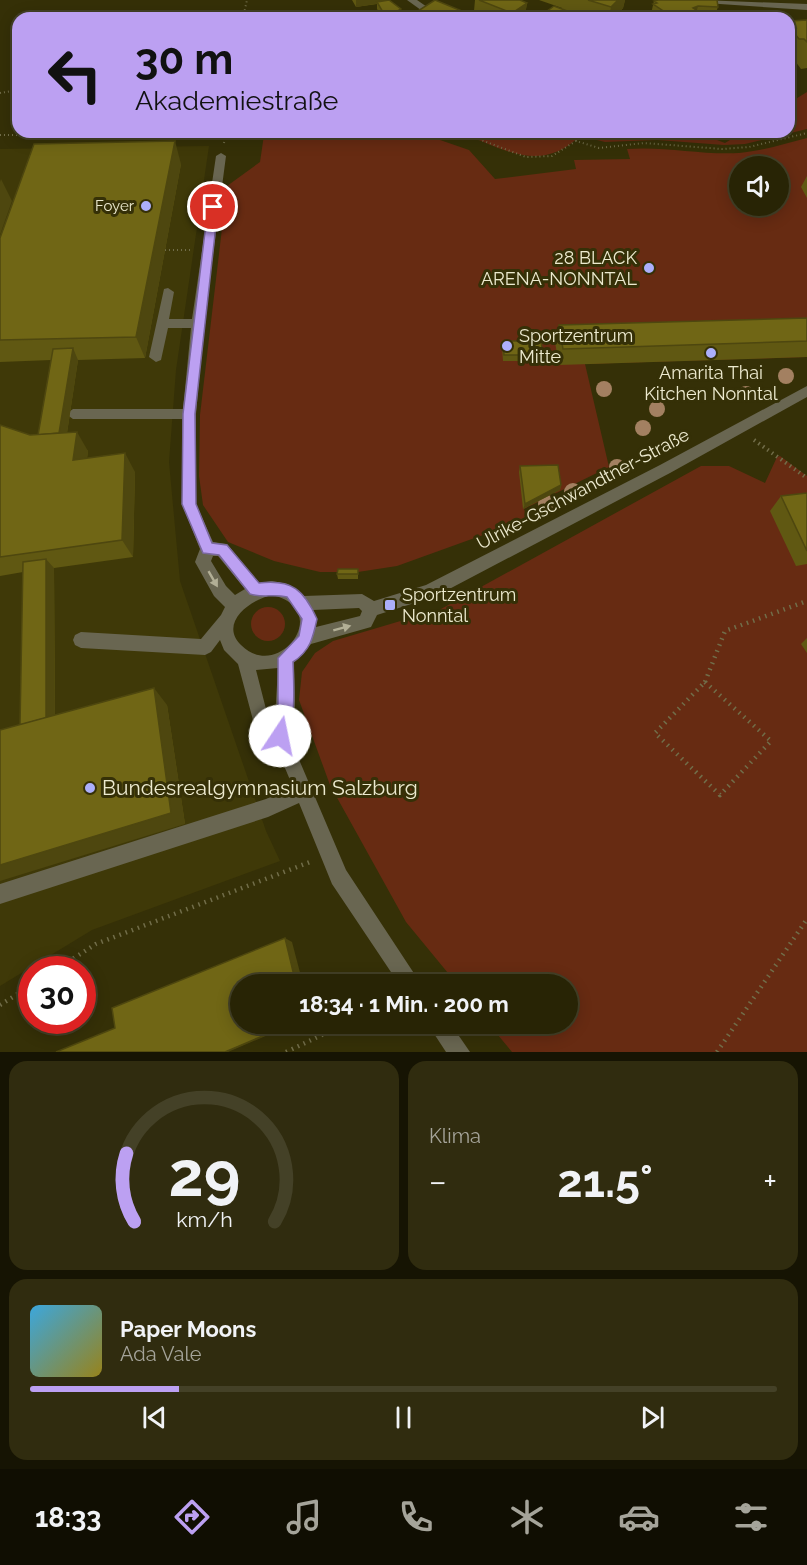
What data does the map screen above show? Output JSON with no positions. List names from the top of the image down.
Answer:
{
  "streets": {
    "street": ["Ulrike-Gschwandtner-Straße"]
  },
  "places": {
    "other": [
      "Foyer",
      "28 BLACK ARENA-NONNTAL",
      "Sportzentrum Mitte",
      "Amarita Thai Kitchen Nonntal",
      "Bundesrealgymnasium Salzburg"
    ],
    "transit": ["Sportzentrum Nonntal"]
  },
  "page": {
    "turn": ["30 m", "Akademiestraße"],
    "limit": "30",
    "trip": "18:34 · 1 Min. · 200 m",
    "tile": "Klima",
    "heat": ["−", "21.5°", "+"],
    "song": ["Paper Moons", "Ada Vale"],
    "tabs": "18:33",
    "gauge": ["29", "km/h"]
  }
}
